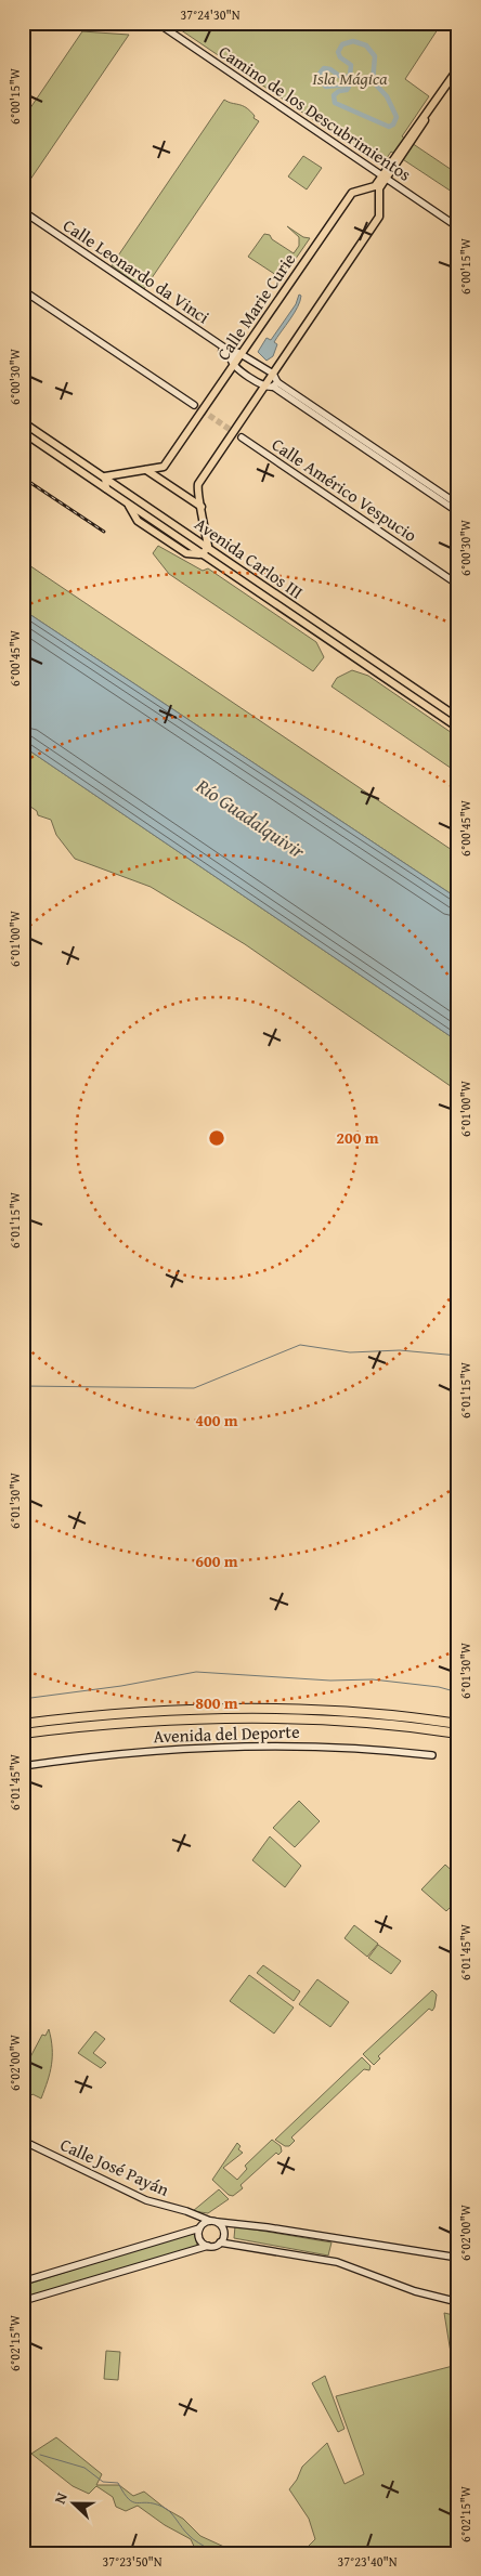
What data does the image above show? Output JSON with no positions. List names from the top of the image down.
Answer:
{
  "streets": {
    "main road": ["Calle Marie Curie", "Avenida Carlos III"],
    "street": [
      "Camino de los Descubrimientos",
      "Calle Leonardo da Vinci",
      "Calle Américo Vespucio",
      "Avenida del Deporte",
      "Calle José Payán"
    ]
  },
  "crossings": [
    ["Camino de los Descubrimientos", "Calle Marie Curie"],
    ["Calle Leonardo da Vinci", "Calle Marie Curie"]
  ],
  "water": ["Río Guadalquivir"],
  "parks": ["Isla Mágica"],
  "north": "left",
  "coordinates": [
    "37°24'30\"N",
    "6°00'15\"W",
    "6°00'30\"W",
    "6°00'45\"W",
    "6°01'00\"W",
    "6°01'15\"W",
    "6°01'30\"W",
    "6°01'45\"W",
    "6°02'00\"W",
    "6°02'15\"W",
    "37°23'50\"N",
    "37°23'40\"N"
  ],
  "rings": [
    "200 m",
    "400 m",
    "600 m",
    "800 m"
  ]
}
